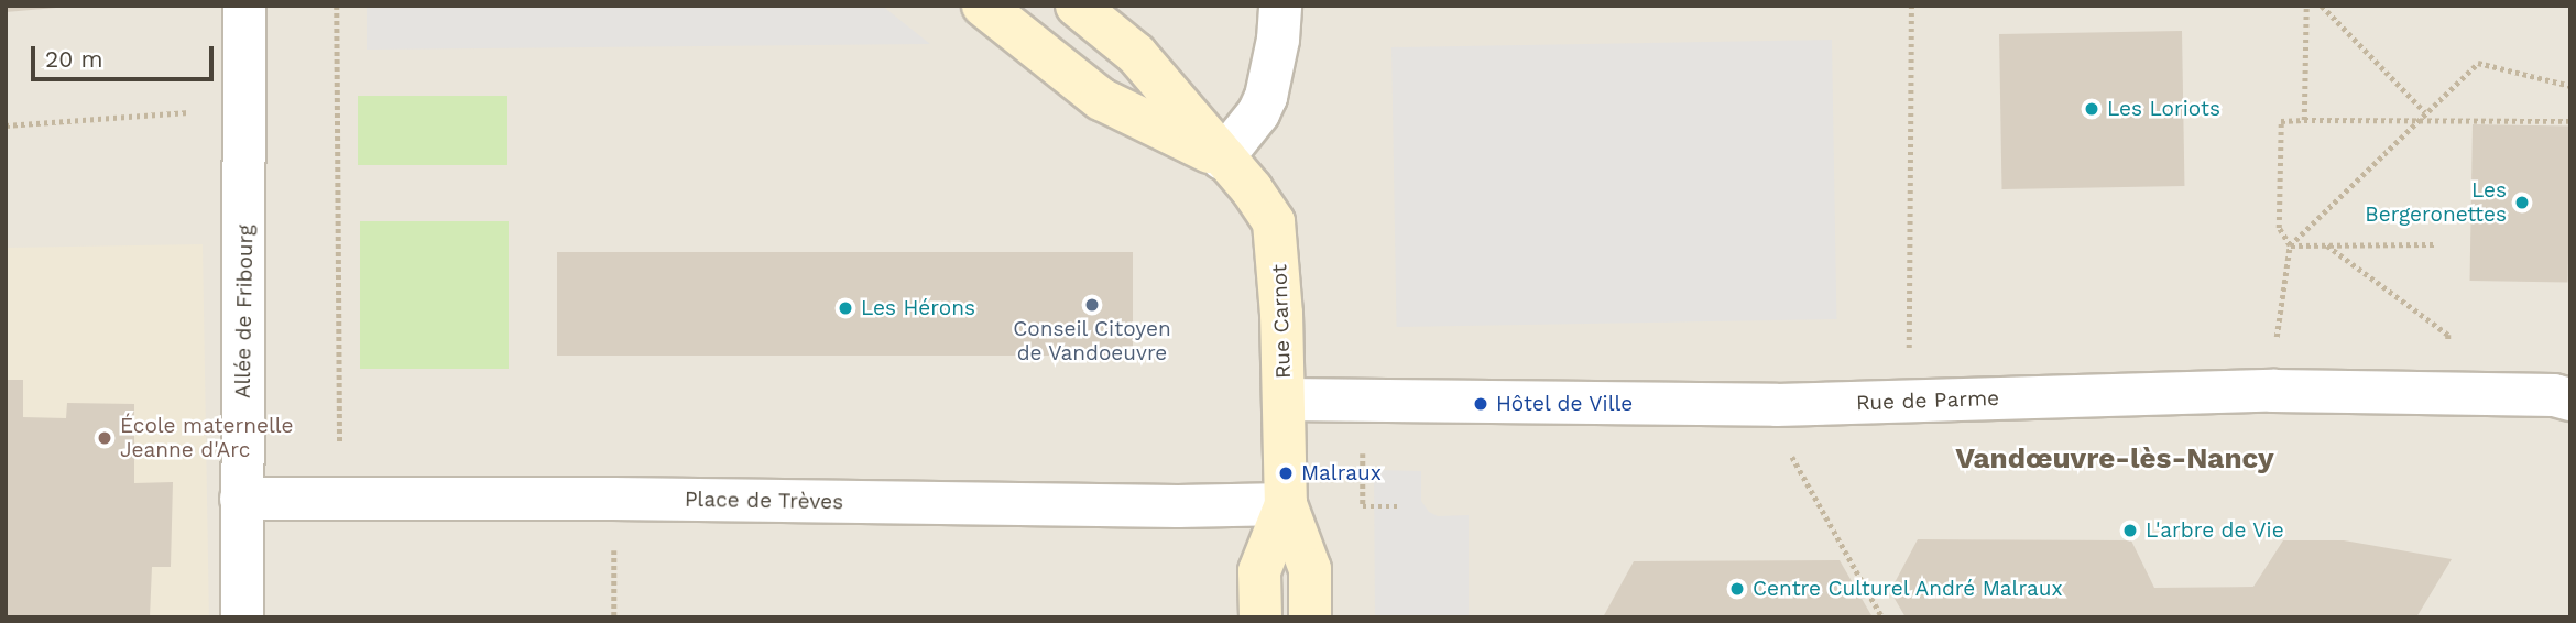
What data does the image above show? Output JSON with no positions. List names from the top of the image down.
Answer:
{
  "streets": {
    "street": [
      "Allée de Fribourg",
      "Rue Carnot",
      "Rue de Parme",
      "Place de Trèves"
    ]
  },
  "crossings": [
    ["Allée de Fribourg", "Place de Trèves"],
    ["Rue Carnot", "Rue de Parme"],
    ["Rue Carnot", "Place de Trèves"]
  ],
  "districts": ["Vandœuvre-lès-Nancy"],
  "places": [
    "Les Loriots",
    "Les Bergeronettes",
    "Conseil Citoyen de Vandoeuvre",
    "Les Hérons",
    "Hôtel de Ville",
    "École maternelle Jeanne d'Arc",
    "Malraux",
    "L'arbre de Vie",
    "Centre Culturel André Malraux"
  ],
  "scale_bar": "20 m"
}
